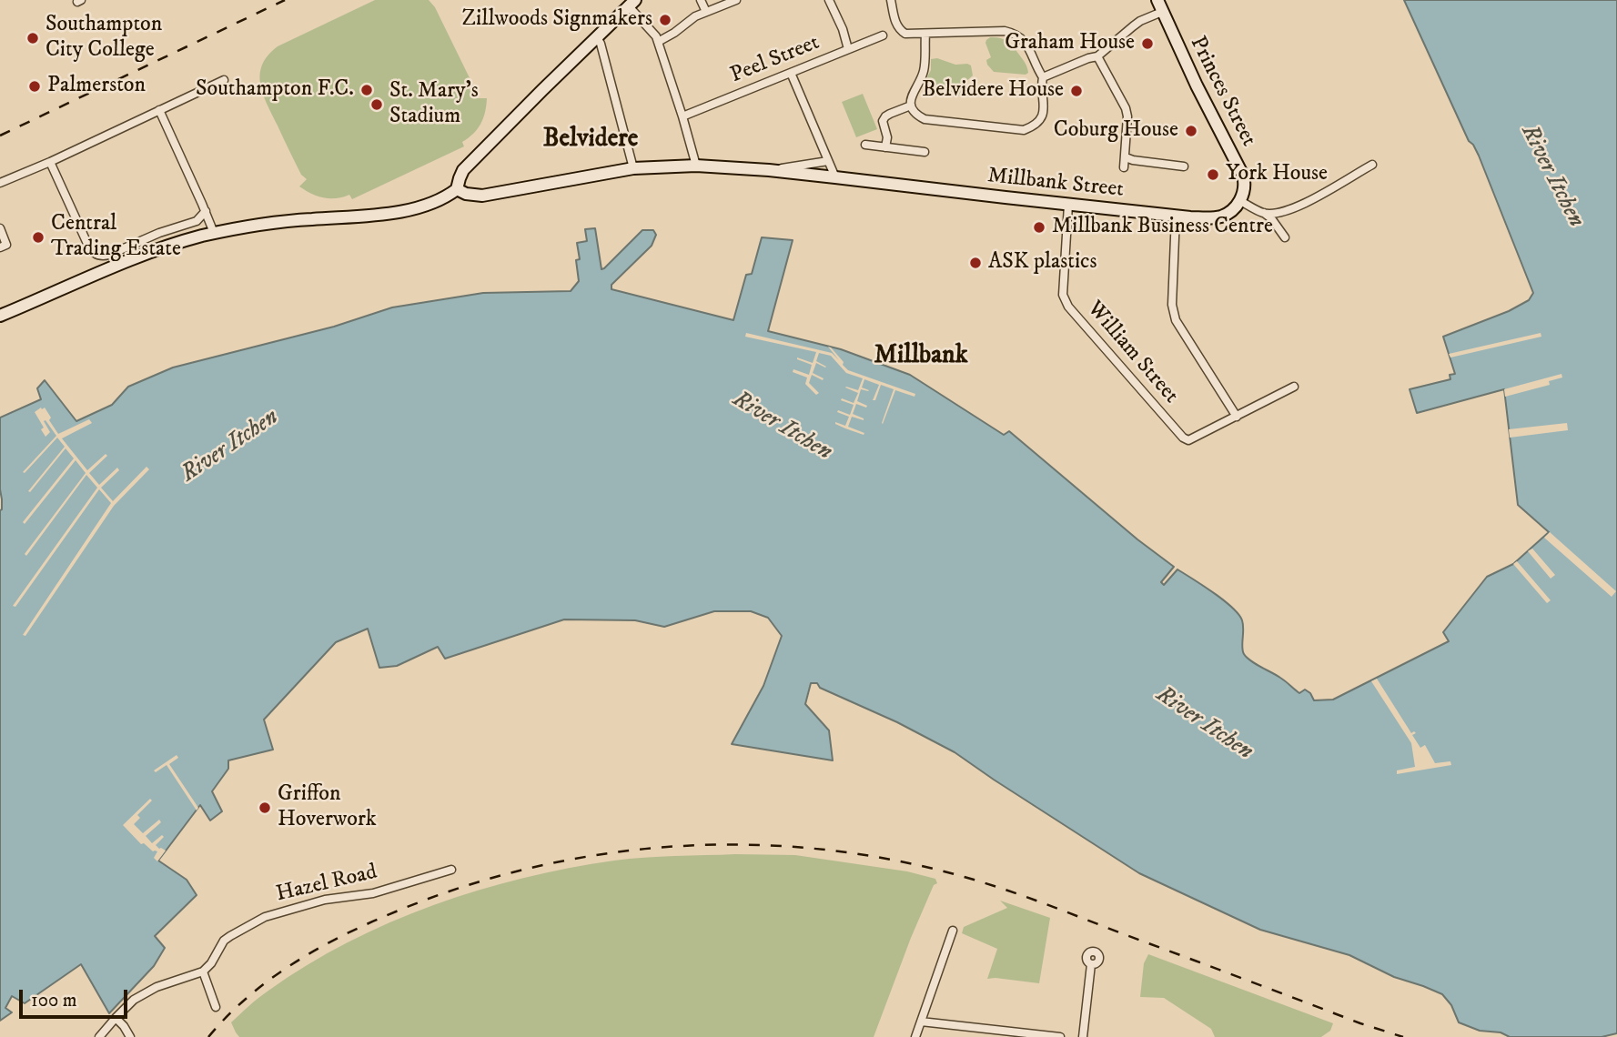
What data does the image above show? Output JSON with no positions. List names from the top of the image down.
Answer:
{
  "streets": {
    "street": [
      "Peel Street",
      "Princes Street",
      "Millbank Street",
      "William Street",
      "Hazel Road"
    ]
  },
  "crossings": [
    ["Princes Street", "Millbank Street"],
    ["Millbank Street", "William Street"]
  ],
  "districts": ["Belvidere", "Millbank"],
  "water": ["River Itchen"],
  "places": [
    "Zillwoods Signmakers",
    "Southampton City College",
    "Graham House",
    "Palmerston",
    "Southampton F.C.",
    "Belvidere House",
    "St. Mary's Stadium",
    "Coburg House",
    "York House",
    "Millbank Business Centre",
    "Central Trading Estate",
    "ASK plastics",
    "Griffon Hoverwork"
  ],
  "scale_bar": "100 m"
}
